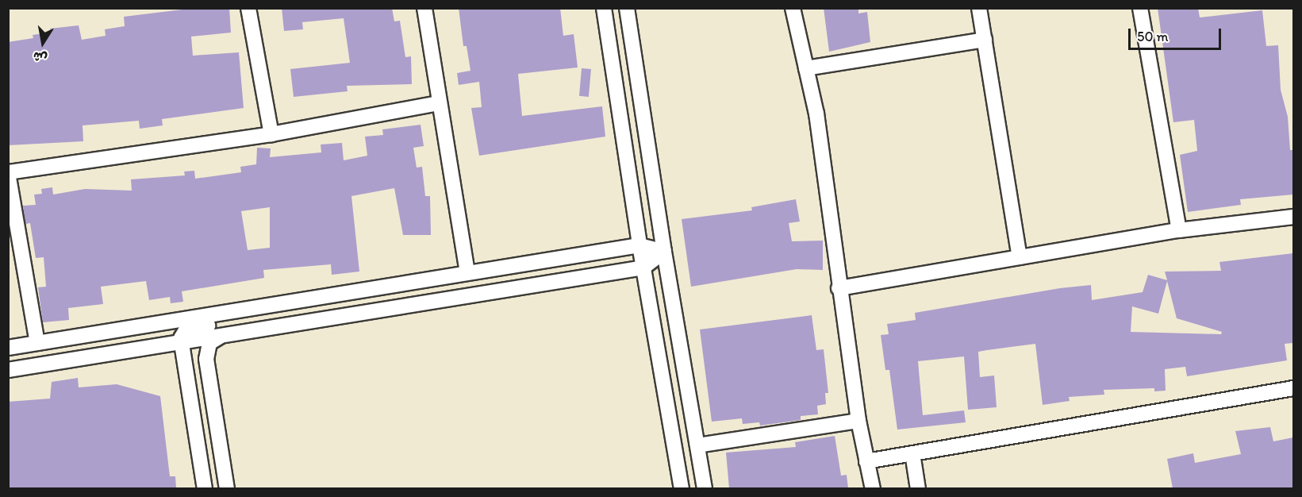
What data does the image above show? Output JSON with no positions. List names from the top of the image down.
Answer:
{
  "scale_bar": "50 m",
  "north": "bottom"
}
